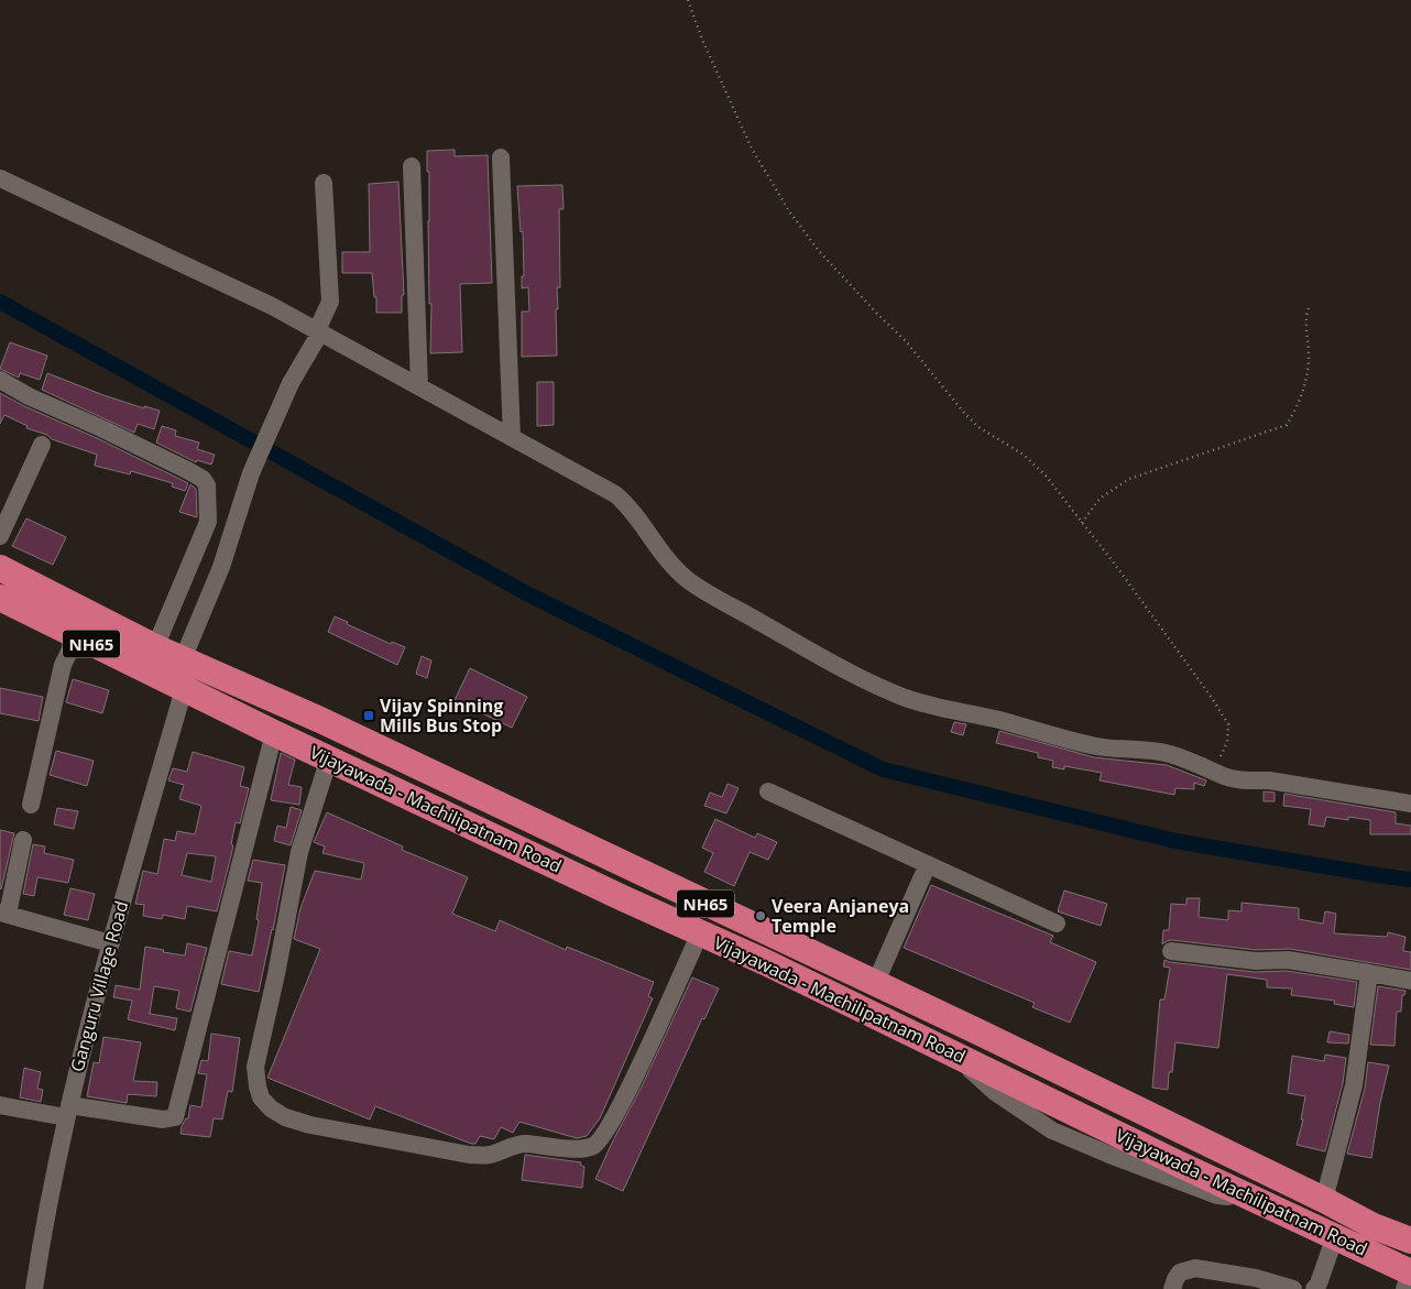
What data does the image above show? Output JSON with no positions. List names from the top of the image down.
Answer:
{
  "streets": {
    "highway": ["NH65", "Vijayawada - Machilipatnam Road"],
    "street": ["Ganguru Village Road"]
  },
  "crossings": [
    ["Vijayawada - Machilipatnam Road", "Ganguru Village Road"]
  ],
  "places": {
    "transit": ["Vijay Spinning Mills Bus Stop"],
    "other": ["Veera Anjaneya Temple"]
  }
}
